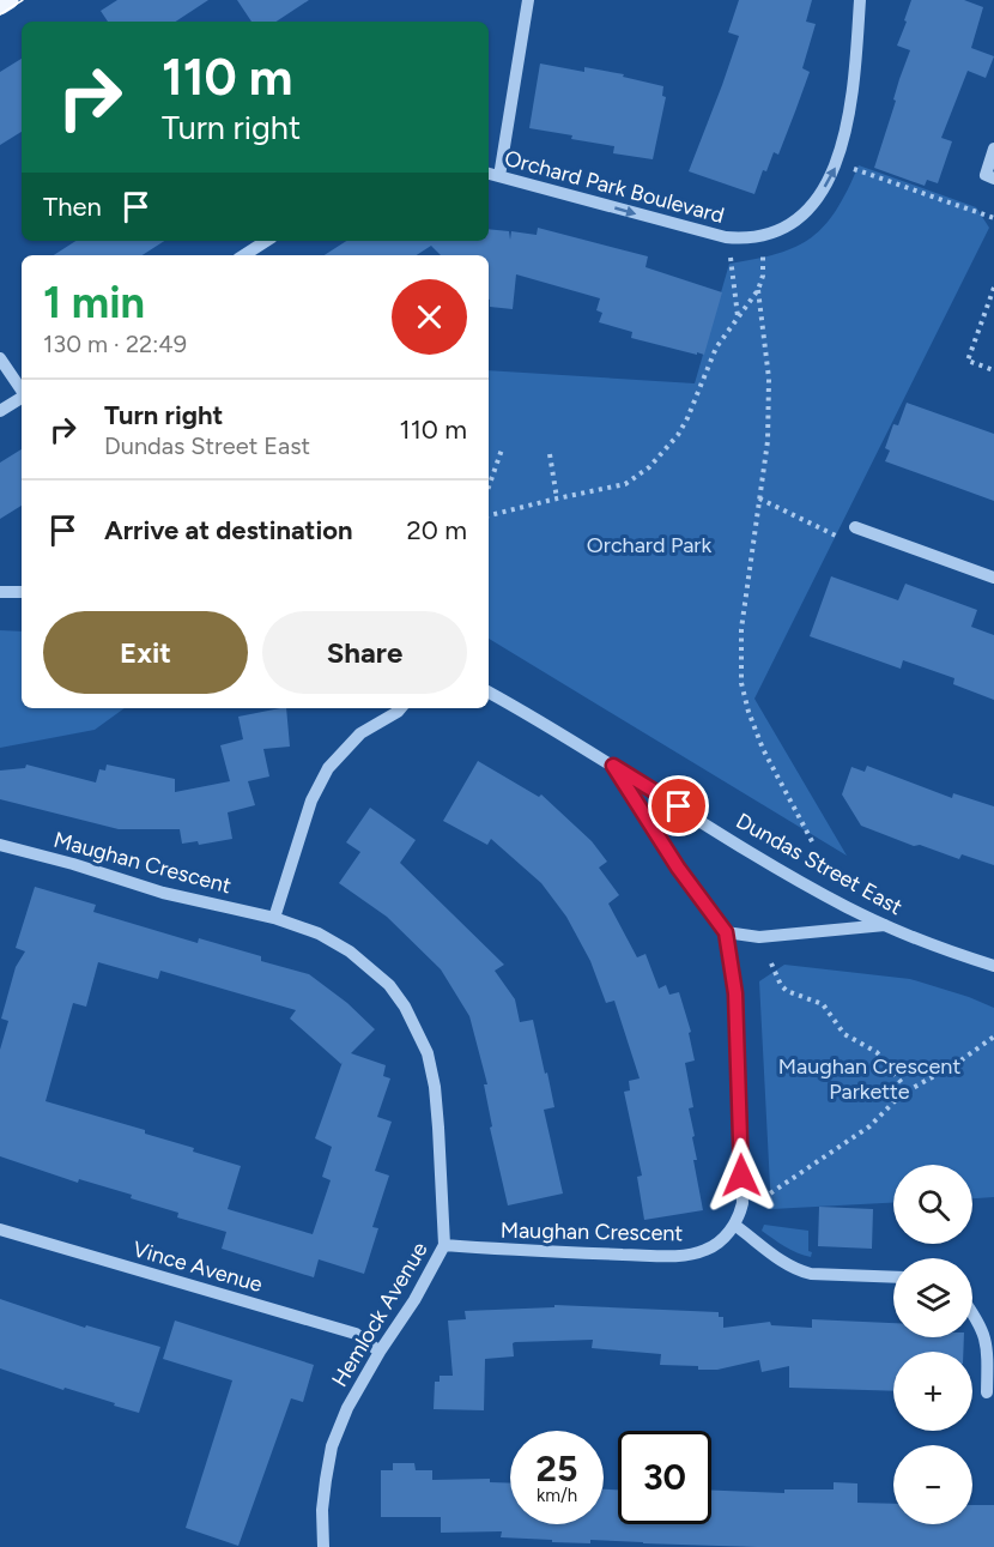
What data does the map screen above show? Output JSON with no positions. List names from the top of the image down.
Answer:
{
  "streets": {
    "street": [
      "Orchard Park Boulevard",
      "Maughan Crescent",
      "Dundas Street East",
      "Vince Avenue",
      "Hemlock Avenue"
    ]
  },
  "crossings": [
    ["Maughan Crescent", "Hemlock Avenue"],
    ["Vince Avenue", "Hemlock Avenue"]
  ],
  "parks": ["Orchard Park", "Maughan Crescent Parkette"],
  "page": {
    "turn": ["110 m", "Turn right"],
    "then": "Then",
    "heading": ["1 min", "130 m · 22:49"],
    "list": [
      {
        "name": "Turn right",
        "note": "Dundas Street East",
        "value": "110 m"
      },
      {
        "name": "Arrive at destination",
        "value": "20 m"
      }
    ],
    "buttons": ["Exit", "Share"],
    "map_buttons": ["+", "−"],
    "speed": "25 km/h",
    "limit": "30"
  }
}
